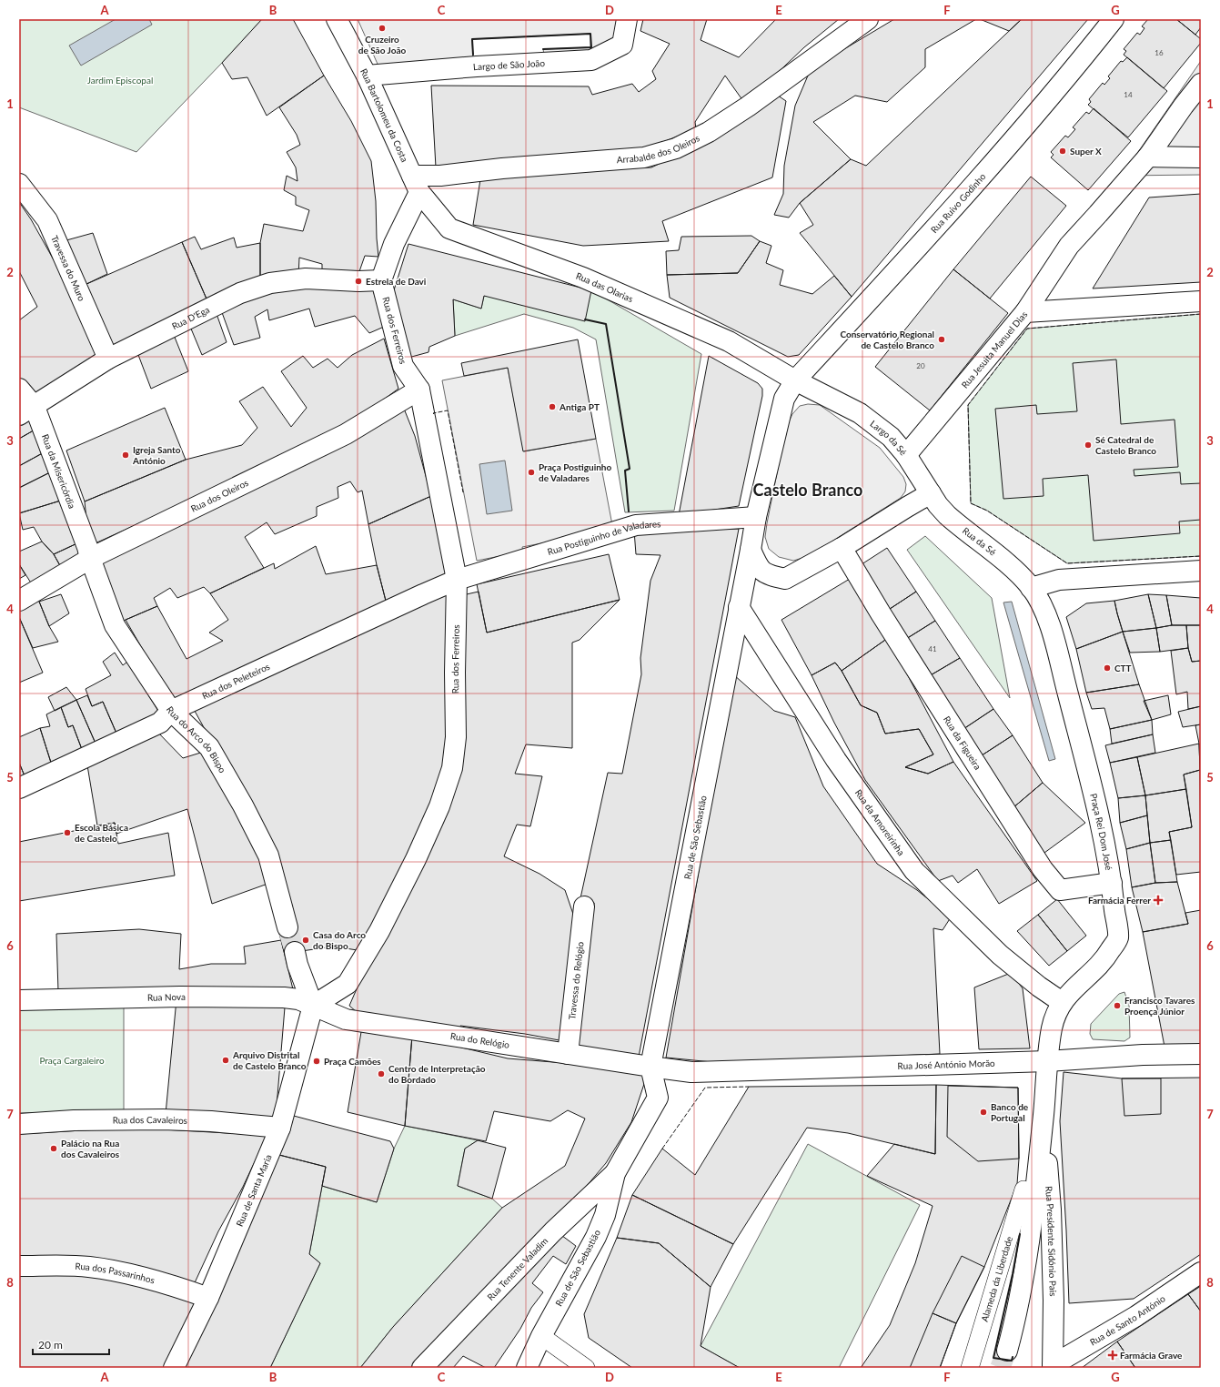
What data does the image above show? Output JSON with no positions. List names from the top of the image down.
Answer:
{
  "streets": {
    "street": [
      "Largo de São João",
      "Rua Bartolomeu da Costa",
      "Arrabalde dos Oleiros",
      "Rua Ruivo Godinho",
      "Travessa do Muro",
      "Rua das Olarias",
      "Rua D'Ega",
      "Rua dos Ferreiros",
      "Rua Jesuita Manuel Dias",
      "Largo da Sé",
      "Rua da Misericórdia",
      "Rua dos Oleiros",
      "Rua Postiguinho de Valadares",
      "Rua da Sé",
      "Rua dos Peleteiros",
      "Rua do Arco do Bispo",
      "Rua da Figueira",
      "Rua da Amoreirinha",
      "Praça Rei Dom José",
      "Rua de São Sebastião",
      "Travessa do Relógio",
      "Rua Nova",
      "Rua do Relógio",
      "Rua José António Morão",
      "Rua dos Cavaleiros",
      "Rua de Santa Maria",
      "Rua Presidente Sidónio Pais",
      "Rua Tenente Valadim",
      "Rua dos Passarinhos",
      "Alameda da Liberdade",
      "Rua de Santo António"
    ]
  },
  "crossings": [
    ["Largo de São João", "Rua Bartolomeu da Costa"],
    ["Rua Bartolomeu da Costa", "Arrabalde dos Oleiros"],
    ["Rua Bartolomeu da Costa", "Rua das Olarias"],
    ["Arrabalde dos Oleiros", "Rua das Olarias"],
    ["Rua Ruivo Godinho", "Rua das Olarias"],
    ["Rua Ruivo Godinho", "Largo da Sé"],
    ["Travessa do Muro", "Rua D'Ega"],
    ["Rua das Olarias", "Largo da Sé"],
    ["Rua D'Ega", "Rua dos Ferreiros"],
    ["Rua D'Ega", "Rua da Misericórdia"],
    ["Rua dos Ferreiros", "Rua dos Oleiros"],
    ["Rua dos Ferreiros", "Rua Postiguinho de Valadares"],
    ["Rua dos Ferreiros", "Rua dos Peleteiros"],
    ["Rua dos Ferreiros", "Rua Nova"],
    ["Rua dos Ferreiros", "Rua do Relógio"],
    ["Rua dos Ferreiros", "Rua de Santa Maria"],
    ["Rua Jesuita Manuel Dias", "Largo da Sé"],
    ["Largo da Sé", "Rua da Sé"],
    ["Rua da Misericórdia", "Rua dos Oleiros"],
    ["Rua da Misericórdia", "Rua do Arco do Bispo"],
    ["Rua dos Oleiros", "Rua do Arco do Bispo"],
    ["Rua Postiguinho de Valadares", "Rua dos Peleteiros"],
    ["Rua da Sé", "Praça Rei Dom José"],
    ["Rua dos Peleteiros", "Rua do Arco do Bispo"],
    ["Rua da Figueira", "Praça Rei Dom José"],
    ["Rua da Amoreirinha", "Praça Rei Dom José"],
    ["Rua da Amoreirinha", "Rua de São Sebastião"],
    ["Praça Rei Dom José", "Rua José António Morão"],
    ["Praça Rei Dom José", "Rua Presidente Sidónio Pais"],
    ["Rua de São Sebastião", "Rua do Relógio"],
    ["Rua de São Sebastião", "Rua José António Morão"],
    ["Rua de São Sebastião", "Rua Tenente Valadim"],
    ["Travessa do Relógio", "Rua do Relógio"],
    ["Rua Nova", "Rua do Relógio"],
    ["Rua Nova", "Rua de Santa Maria"],
    ["Rua do Relógio", "Rua José António Morão"],
    ["Rua do Relógio", "Rua de Santa Maria"],
    ["Rua dos Cavaleiros", "Rua de Santa Maria"],
    ["Rua de Santa Maria", "Rua dos Passarinhos"],
    ["Rua Presidente Sidónio Pais", "Rua de Santo António"]
  ],
  "districts": ["Castelo Branco"],
  "parks": ["Jardim Episcopal", "Praça Cargaleiro"],
  "places": {
    "other": [
      "Cruzeiro de São João",
      "Super X",
      "Estrela de Davi",
      "Conservatório Regional de Castelo Branco",
      "Antiga PT",
      "Sé Catedral de Castelo Branco",
      "Igreja Santo António",
      "Praça Postiguinho de Valadares",
      "CTT",
      "Escola Básica de Castelo",
      "Casa do Arco do Bispo",
      "Francisco Tavares Proença Júnior",
      "Arquivo Distrital de Castelo Branco",
      "Praça Camões",
      "Centro de Interpretação do Bordado",
      "Banco de Portugal",
      "Palácio na Rua dos Cavaleiros"
    ],
    "health": ["Farmácia Ferrer", "Farmácia Grave"]
  },
  "house_numbers": [
    "16",
    "14",
    "20",
    "41"
  ],
  "scale_bar": "20 m",
  "grid": {
    "columns": [
      "A",
      "B",
      "C",
      "D",
      "E",
      "F",
      "G"
    ],
    "rows": [
      "1",
      "2",
      "3",
      "4",
      "5",
      "6",
      "7",
      "8"
    ]
  }
}
